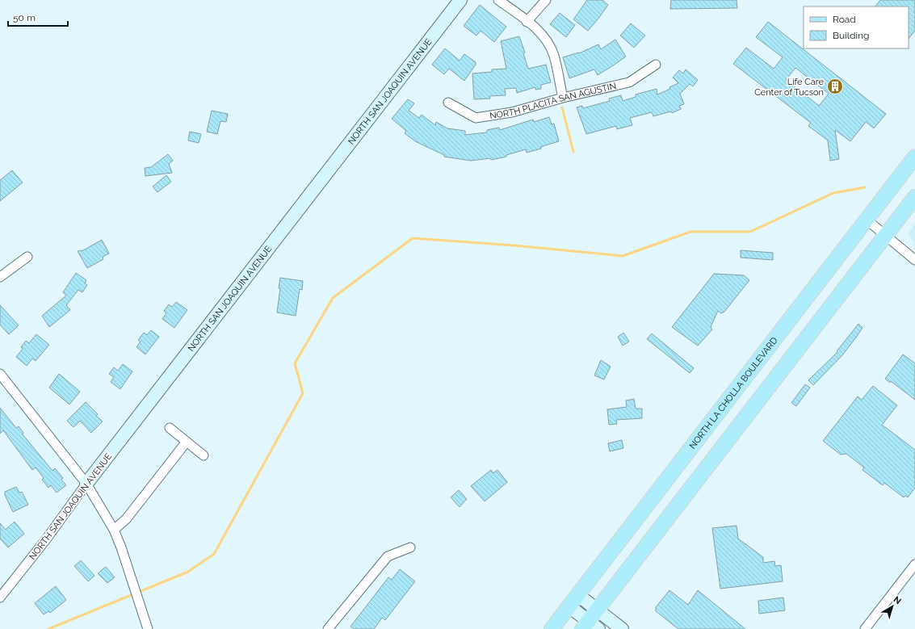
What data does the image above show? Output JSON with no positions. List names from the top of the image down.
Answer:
{
  "streets": {
    "main road": ["NORTH LA CHOLLA BOULEVARD"],
    "street": ["NORTH SAN JOAQUIN AVENUE", "NORTH PLACITA SAN AGUSTIN"]
  },
  "places": {
    "building": ["Life Care Center of Tucson"]
  },
  "legend": ["Road", "Building"],
  "scale_bar": "50 m",
  "north": "top right"
}
